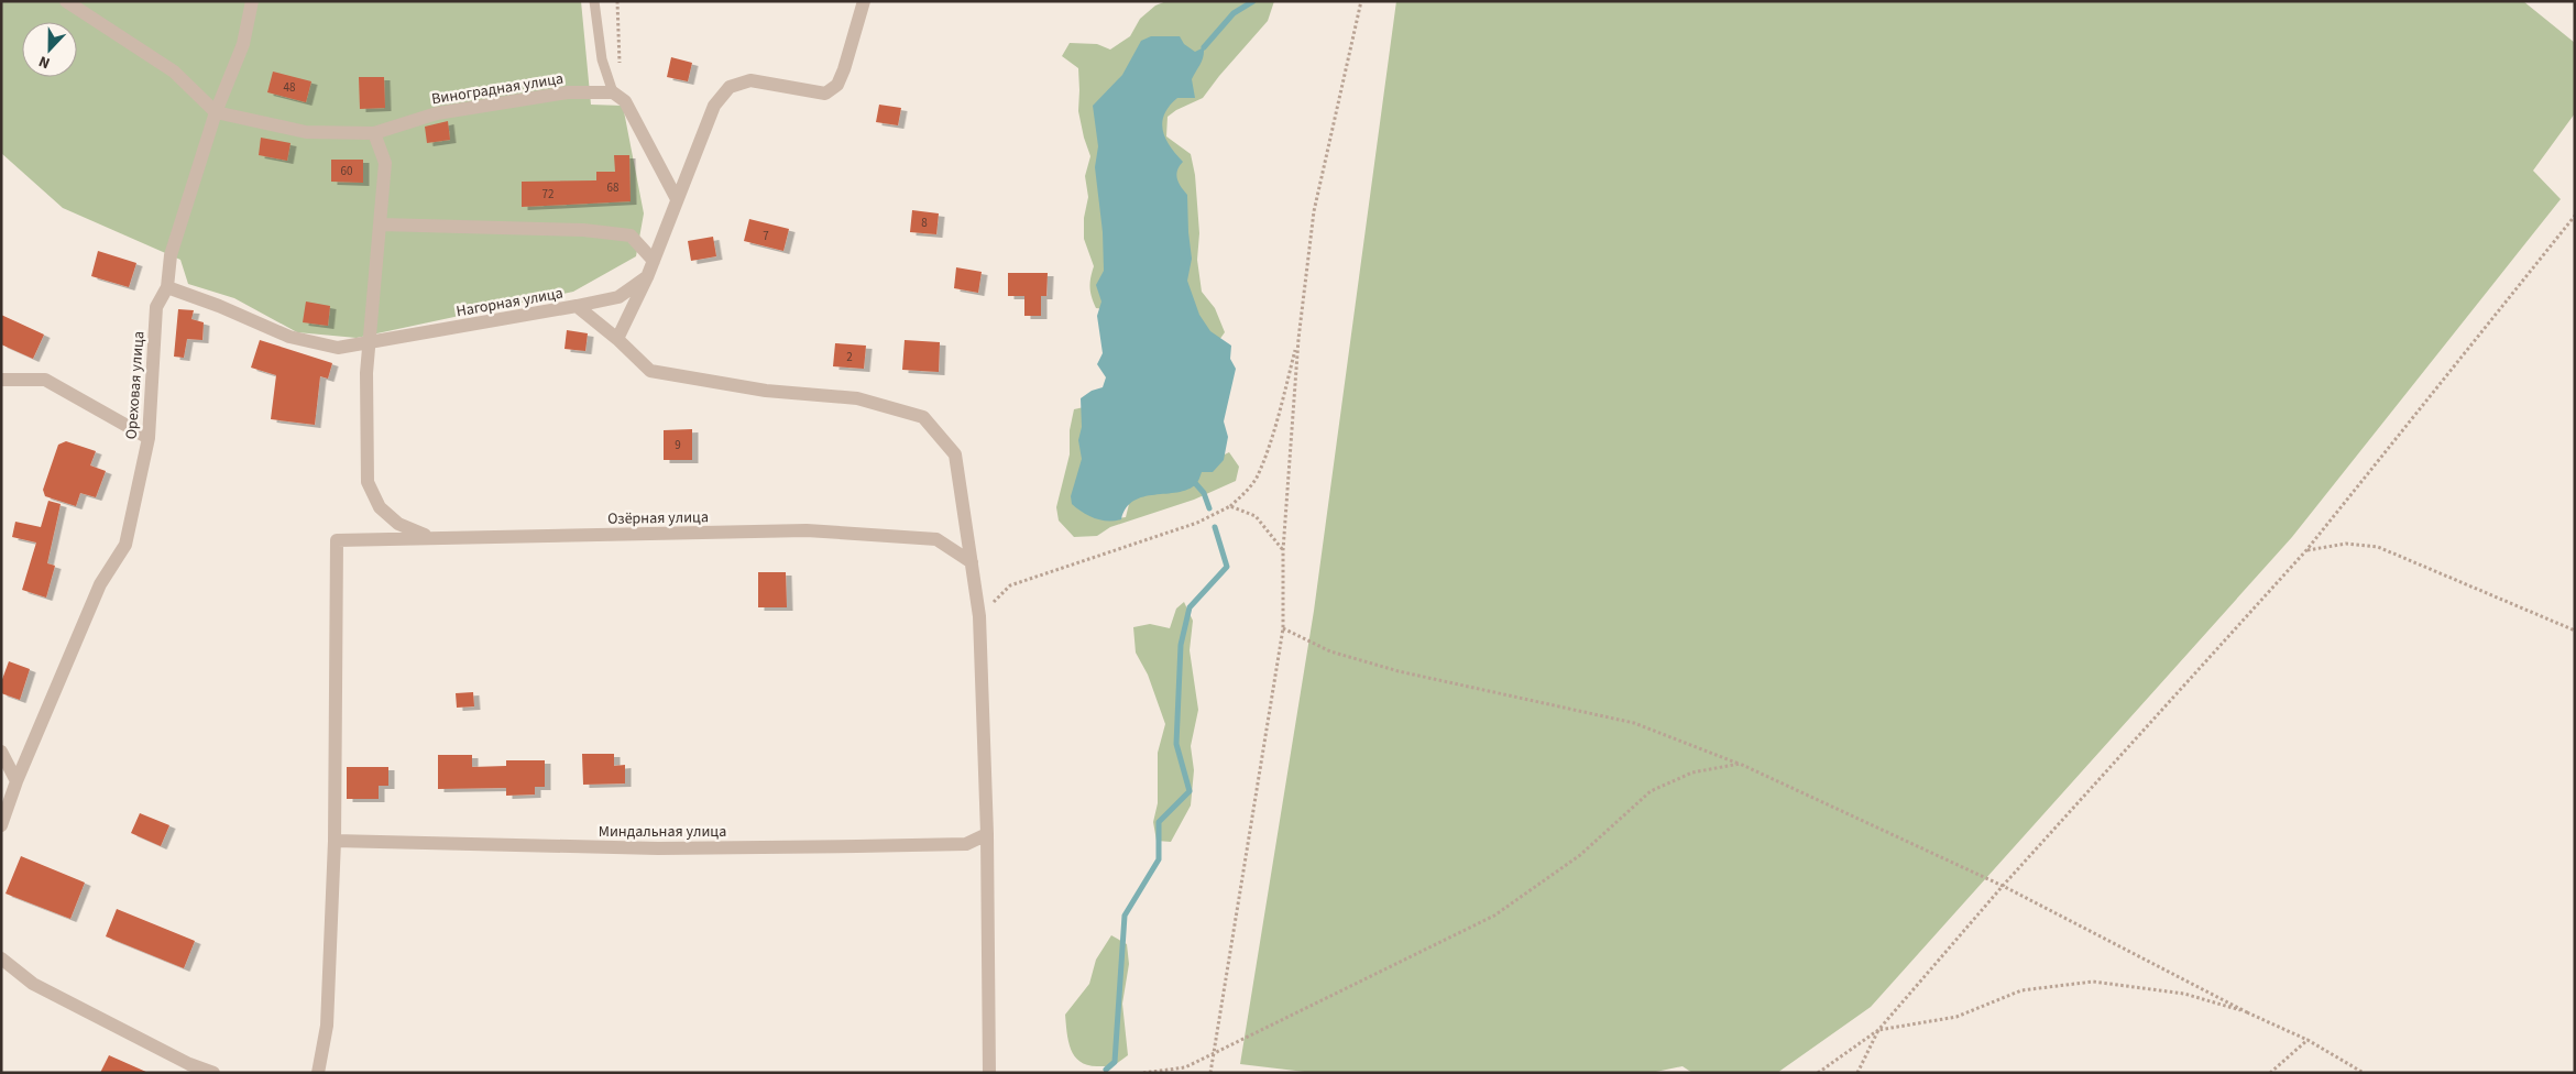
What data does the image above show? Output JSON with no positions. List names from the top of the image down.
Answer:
{
  "streets": {
    "street": [
      "Виноградная улица",
      "Нагорная улица",
      "Ореховая улица",
      "Озёрная улица",
      "Миндальная улица"
    ]
  },
  "crossings": [
    ["Виноградная улица", "Ореховая улица"],
    ["Нагорная улица", "Ореховая улица"],
    ["Нагорная улица", "Озёрная улица"],
    ["Озёрная улица", "Миндальная улица"]
  ],
  "house_numbers": [
    "48",
    "60",
    "68",
    "72",
    "8",
    "7",
    "2",
    "9"
  ],
  "north": "bottom"
}
